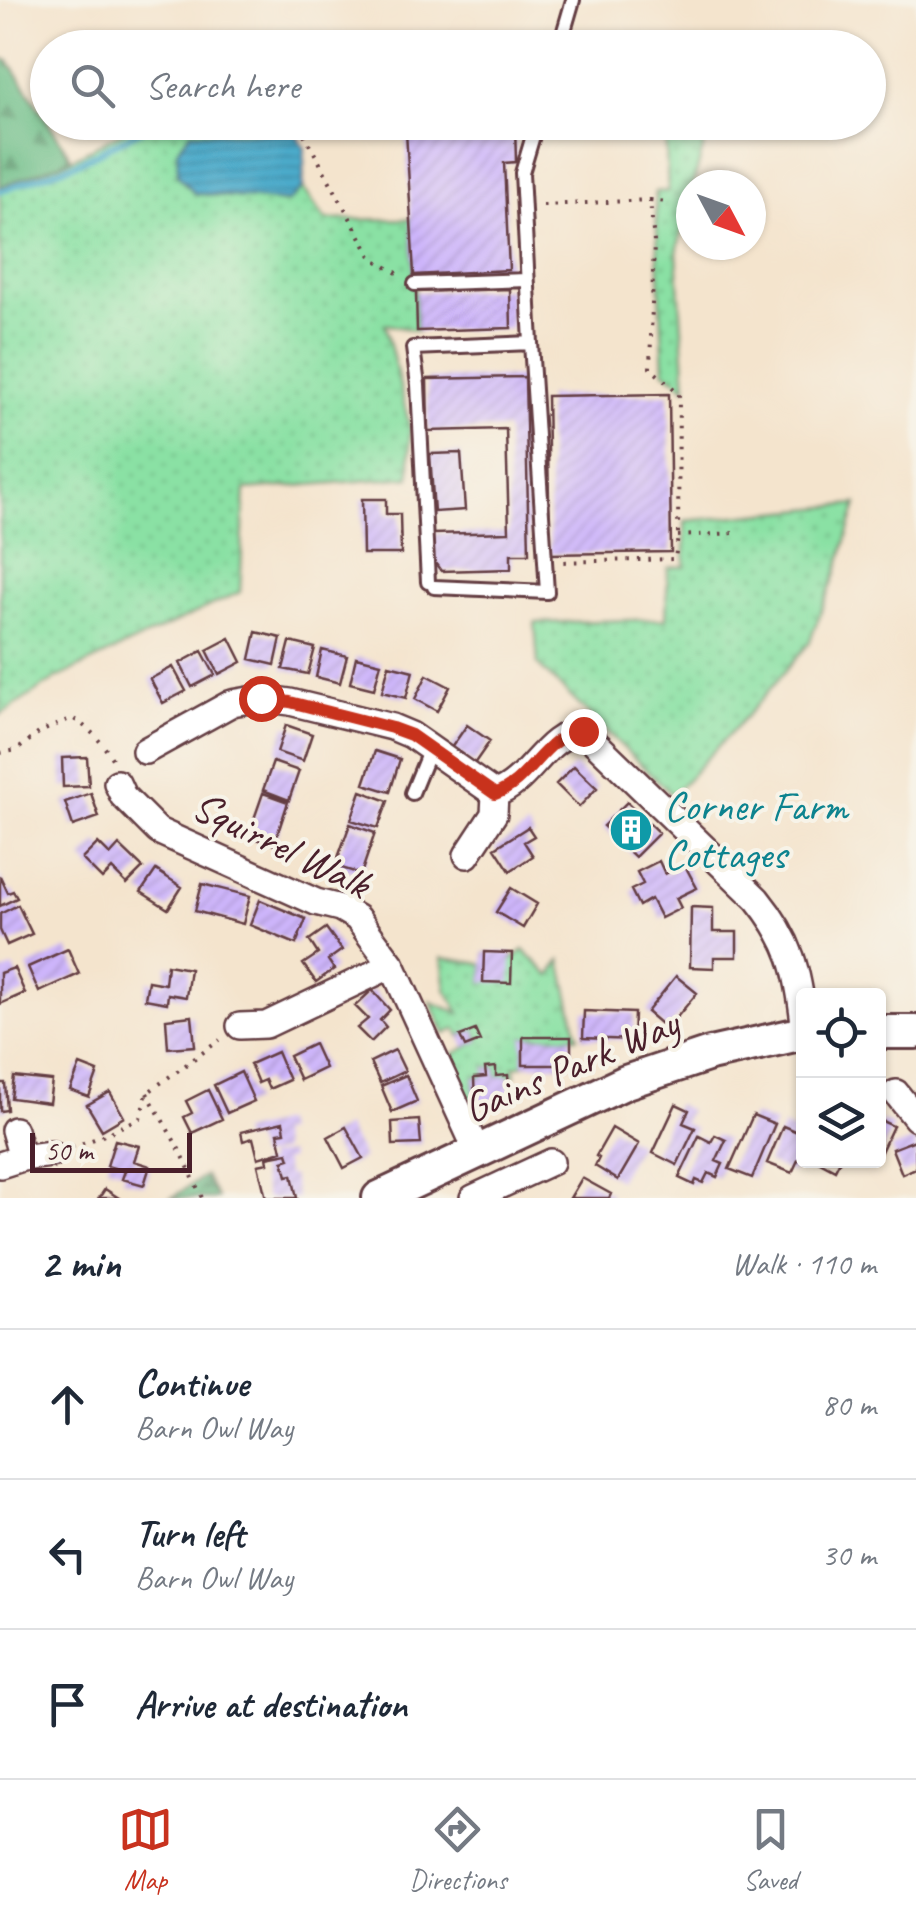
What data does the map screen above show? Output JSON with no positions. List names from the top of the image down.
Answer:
{
  "streets": {
    "street": ["Squirrel Walk", "Gains Park Way"]
  },
  "crossings": [
    ["Squirrel Walk", "Gains Park Way"]
  ],
  "places": {
    "building": ["Corner Farm Cottages"]
  },
  "scale_bar": "50 m",
  "north": "bottom right",
  "page": {
    "search": "Search here",
    "scale": "50 m",
    "heading": ["2 min", "Walk · 110 m"],
    "list": [
      ["Continue", "Barn Owl Way", "80 m"],
      ["Turn left", "Barn Owl Way", "30 m"],
      "Arrive at destination"
    ],
    "nav": ["Map", "Directions", "Saved"]
  }
}
